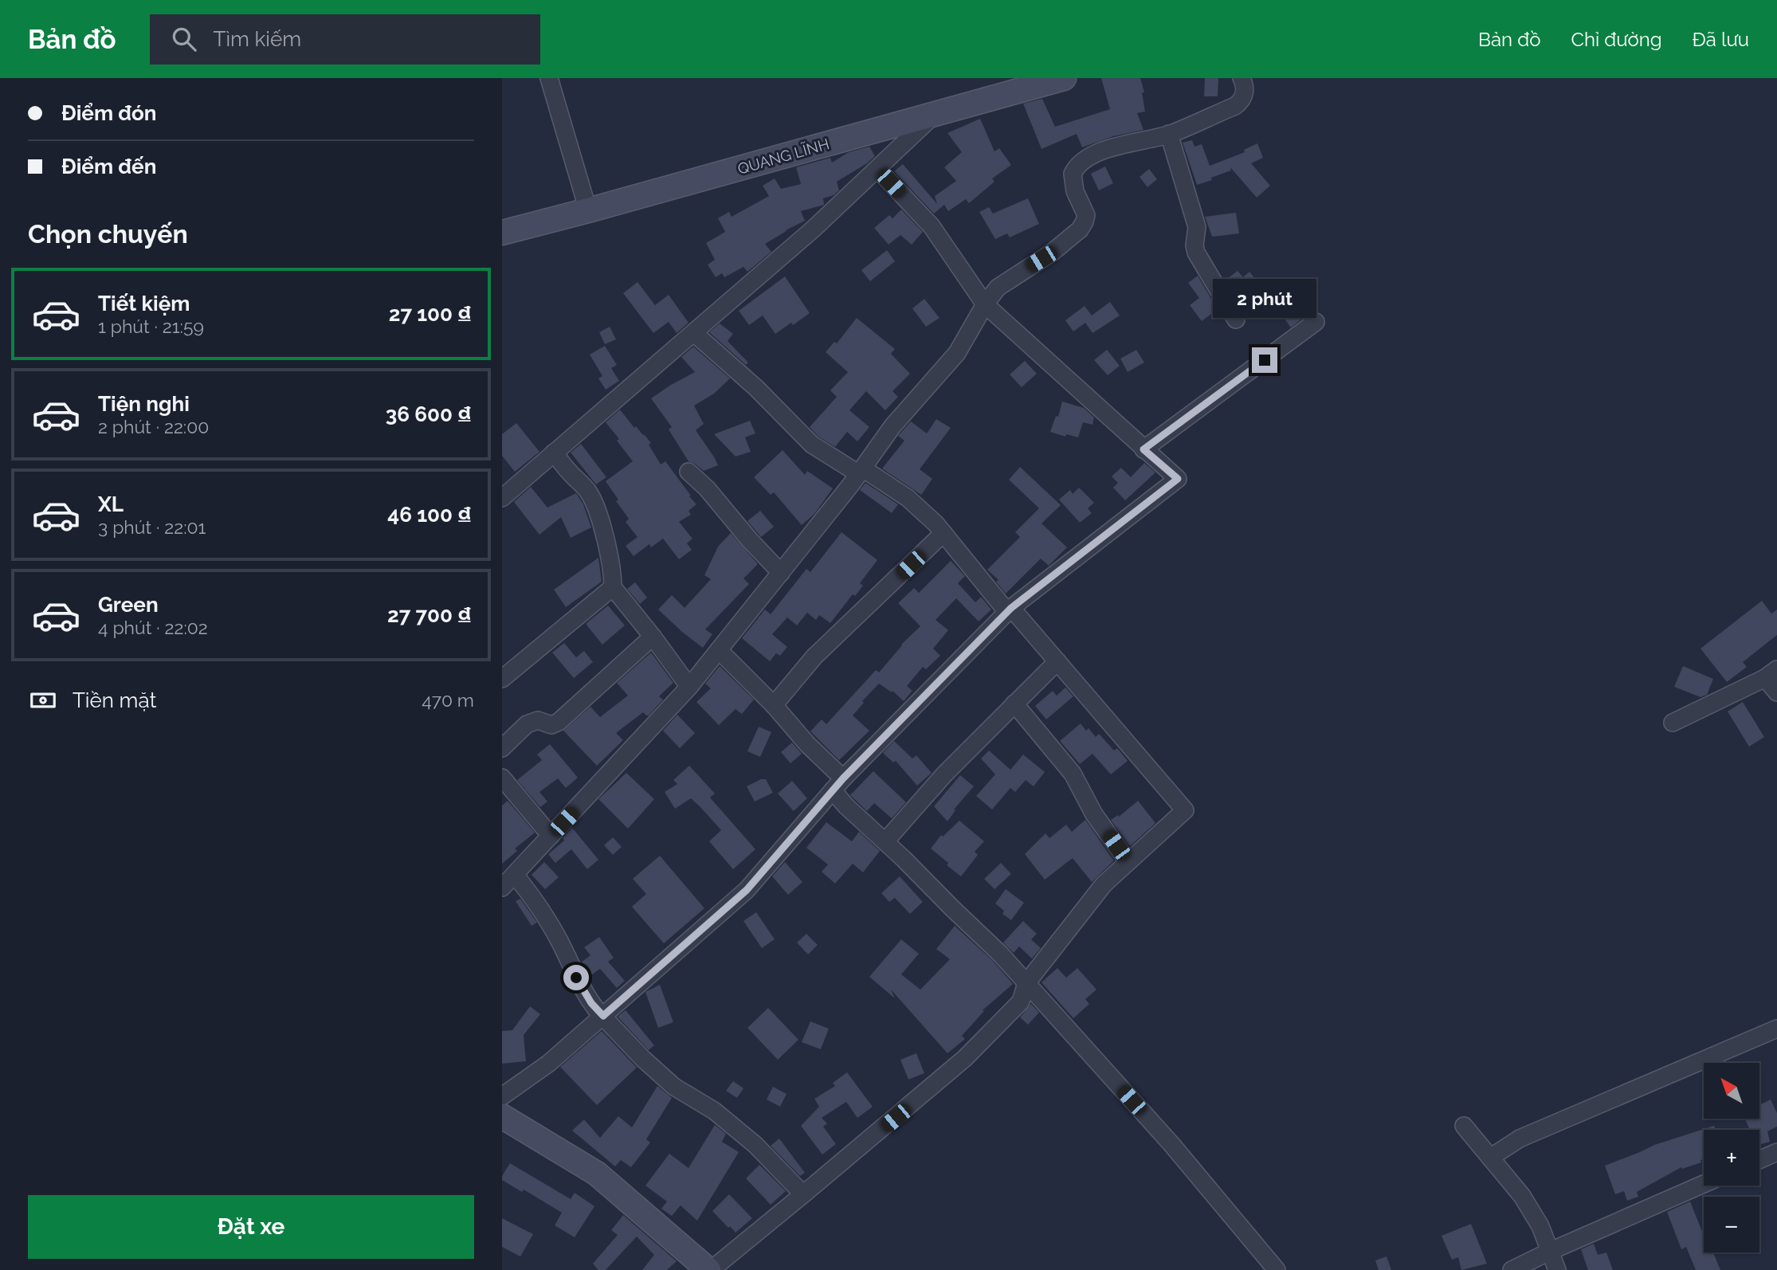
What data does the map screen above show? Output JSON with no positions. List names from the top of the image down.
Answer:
{
  "streets": {
    "street": ["QUANG LĨNH"]
  },
  "north": "top left",
  "page": {
    "header": "Bản đồ",
    "search": "Tìm kiếm",
    "nav": ["Bản đồ", "Chỉ đường", "Đã lưu"],
    "banner": ["Điểm đón", "Điểm đến"],
    "heading": "Chọn chuyến",
    "list": [
      {
        "name": "Tiết kiệm",
        "note": "1 phút · 21:59",
        "value": "27 100 ₫"
      },
      {
        "name": "Tiện nghi",
        "note": "2 phút · 22:00",
        "value": "36 600 ₫"
      },
      {
        "name": "XL",
        "note": "3 phút · 22:01",
        "value": "46 100 ₫"
      },
      {
        "name": "Green",
        "note": "4 phút · 22:02",
        "value": "27 700 ₫"
      }
    ],
    "bubble": "2 phút",
    "pay": ["Tiền mặt", "470 m"],
    "map_buttons": ["+", "−"],
    "buttons": "Đặt xe"
  }
}
